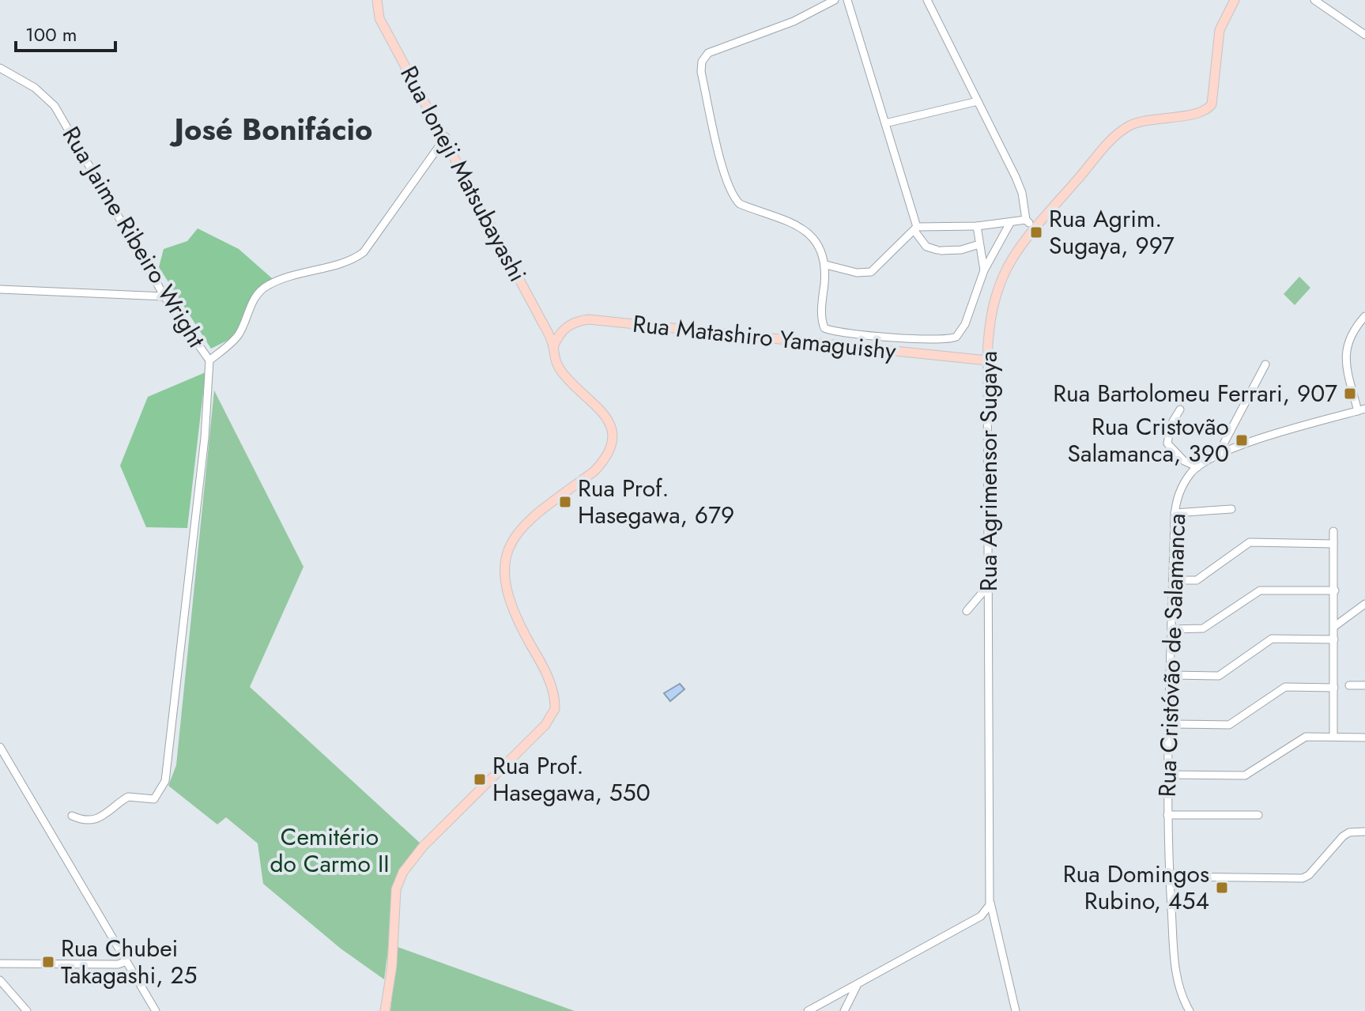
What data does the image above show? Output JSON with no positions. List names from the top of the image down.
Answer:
{
  "streets": {
    "main road": ["Rua Ioneji Matsubayashi", "Rua Matashiro Yamaguishy", "Rua Agrimensor Sugaya"],
    "street": ["Rua Jaime Ribeiro Wright", "Rua Cristóvão de Salamanca"]
  },
  "crossings": [
    ["Rua Ioneji Matsubayashi", "Rua Jaime Ribeiro Wright"],
    ["Rua Ioneji Matsubayashi", "Rua Matashiro Yamaguishy"],
    ["Rua Matashiro Yamaguishy", "Rua Agrimensor Sugaya"]
  ],
  "districts": ["José Bonifácio"],
  "parks": ["Cemitério do Carmo II"],
  "places": {
    "transit": [
      "Rua Agrim. Sugaya, 997",
      "Rua Bartolomeu Ferrari, 907",
      "Rua Cristovão Salamanca, 390",
      "Rua Prof. Hasegawa, 679",
      "Rua Prof. Hasegawa, 550",
      "Rua Domingos Rubino, 454",
      "Rua Chubei Takagashi, 25"
    ]
  },
  "scale_bar": "100 m"
}
